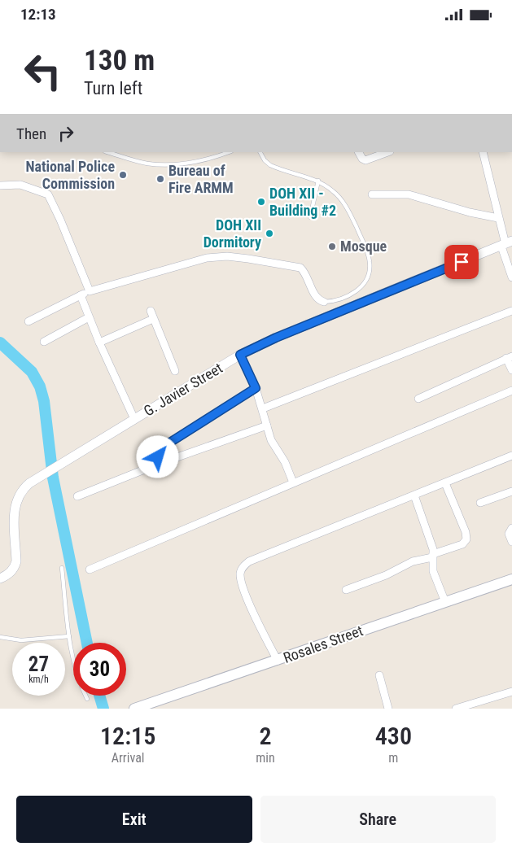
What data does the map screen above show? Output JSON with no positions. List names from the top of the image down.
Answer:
{
  "streets": {
    "main road": ["Rosales Street"],
    "street": ["G. Javier Street"]
  },
  "places": [
    "National Police Commission",
    "Bureau of Fire ARMM",
    "DOH XII - Building #2",
    "DOH XII Dormitory",
    "Mosque"
  ],
  "page": {
    "status": "12:13",
    "turn": ["130 m", "Turn left"],
    "then": "Then",
    "speed": "27 km/h",
    "limit": "30",
    "eta": [
      "12:15",
      "Arrival",
      "2",
      "min",
      "430",
      "m"
    ],
    "buttons": ["Exit", "Share"]
  }
}
